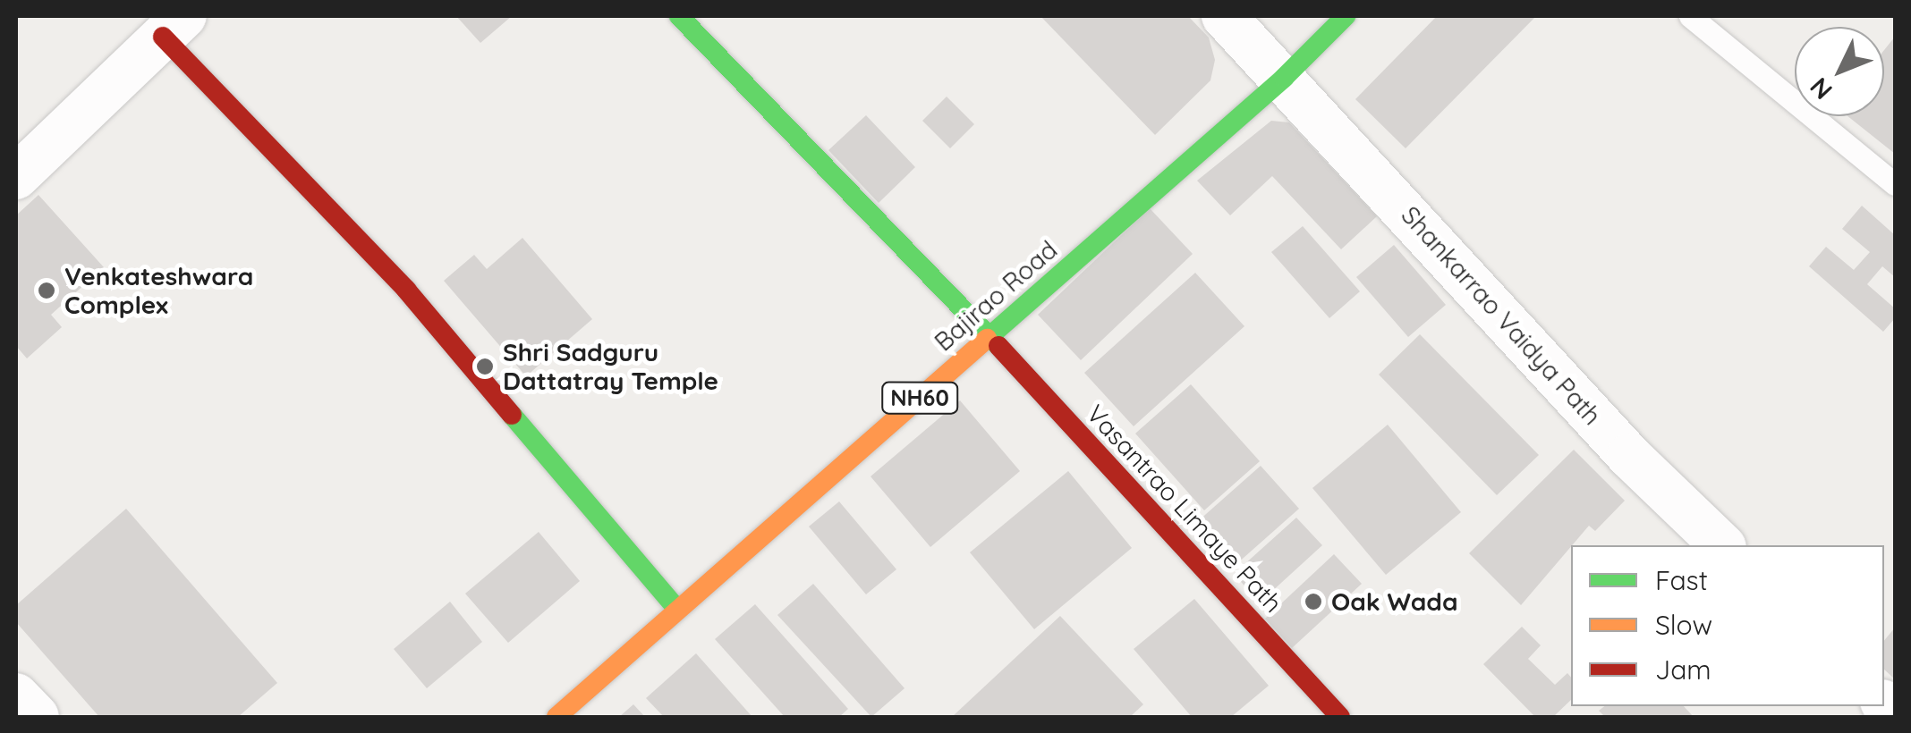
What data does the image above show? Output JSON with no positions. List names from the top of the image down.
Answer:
{
  "streets": {
    "main road": ["Bajirao Road", "NH60", "Vasantrao Limaye Path"],
    "street": ["Shankarrao Vaidya Path"]
  },
  "crossings": [
    ["Bajirao Road", "Shankarrao Vaidya Path"],
    ["Bajirao Road", "Vasantrao Limaye Path"]
  ],
  "places": ["Venkateshwara Complex", "Shri Sadguru Dattatray Temple", "Oak Wada"],
  "legend": ["Fast", "Slow", "Jam"],
  "north": "bottom left"
}
